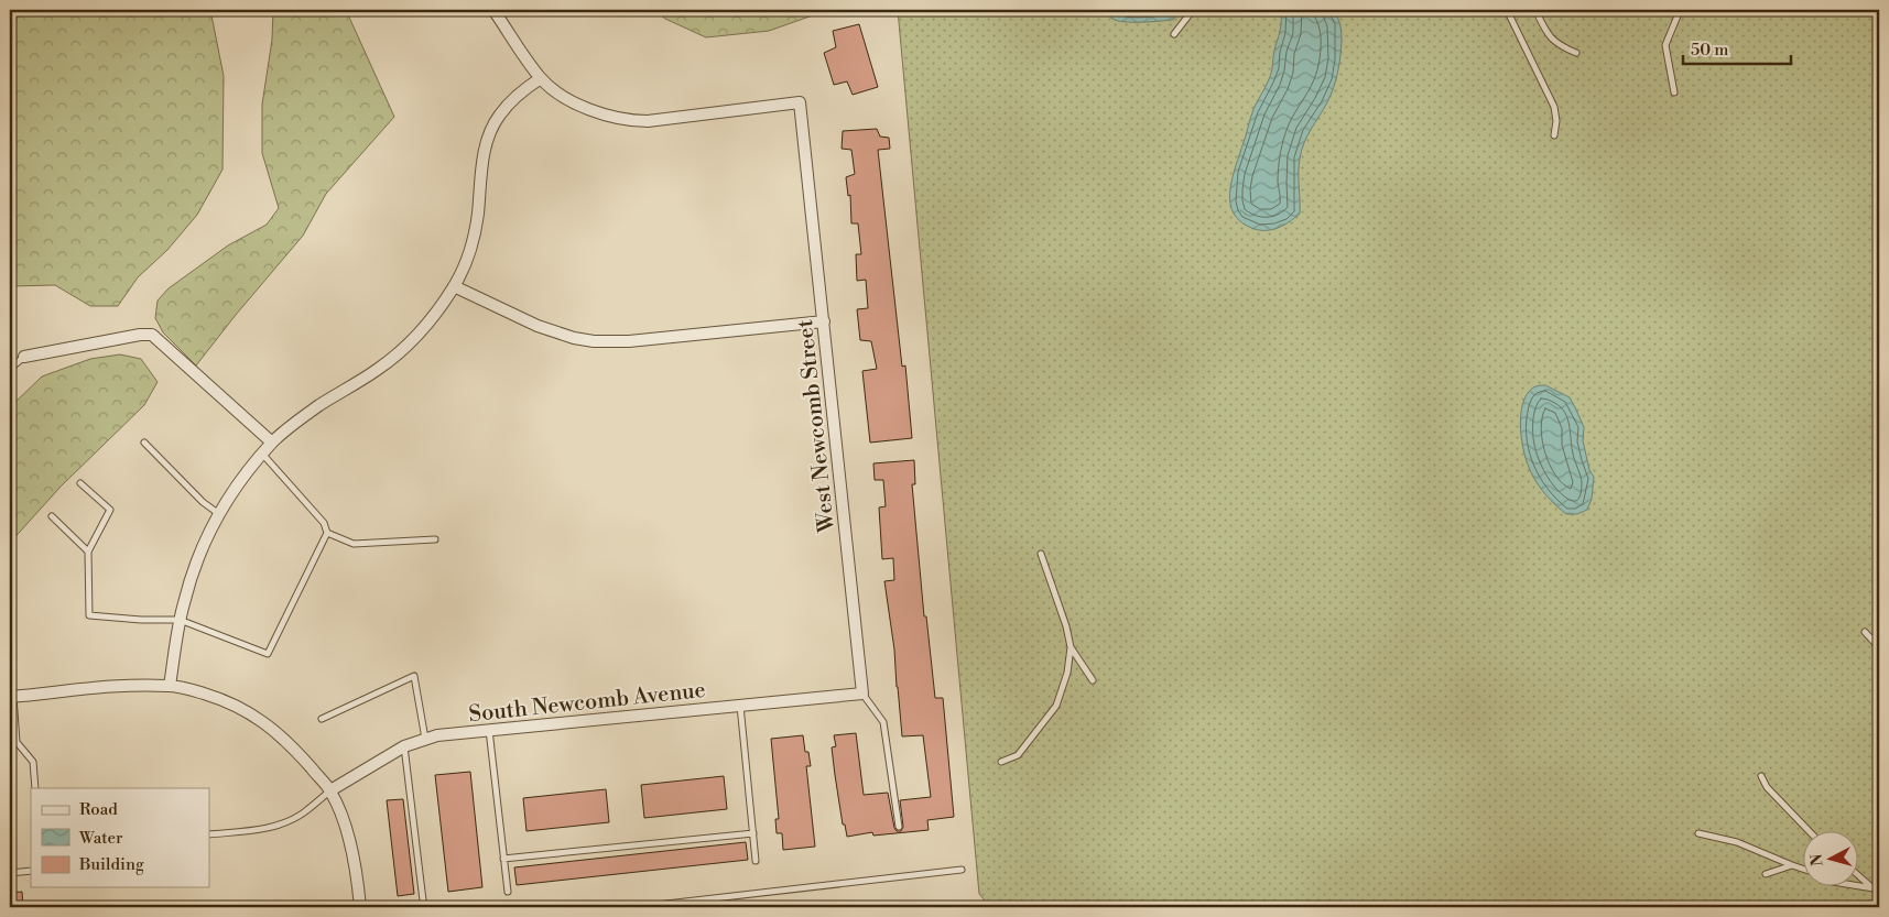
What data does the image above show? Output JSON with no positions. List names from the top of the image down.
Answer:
{
  "streets": {
    "street": ["West Newcomb Street", "South Newcomb Avenue"]
  },
  "crossings": [
    ["West Newcomb Street", "South Newcomb Avenue"]
  ],
  "legend": ["Road", "Water", "Building"],
  "scale_bar": "50 m",
  "north": "left"
}
